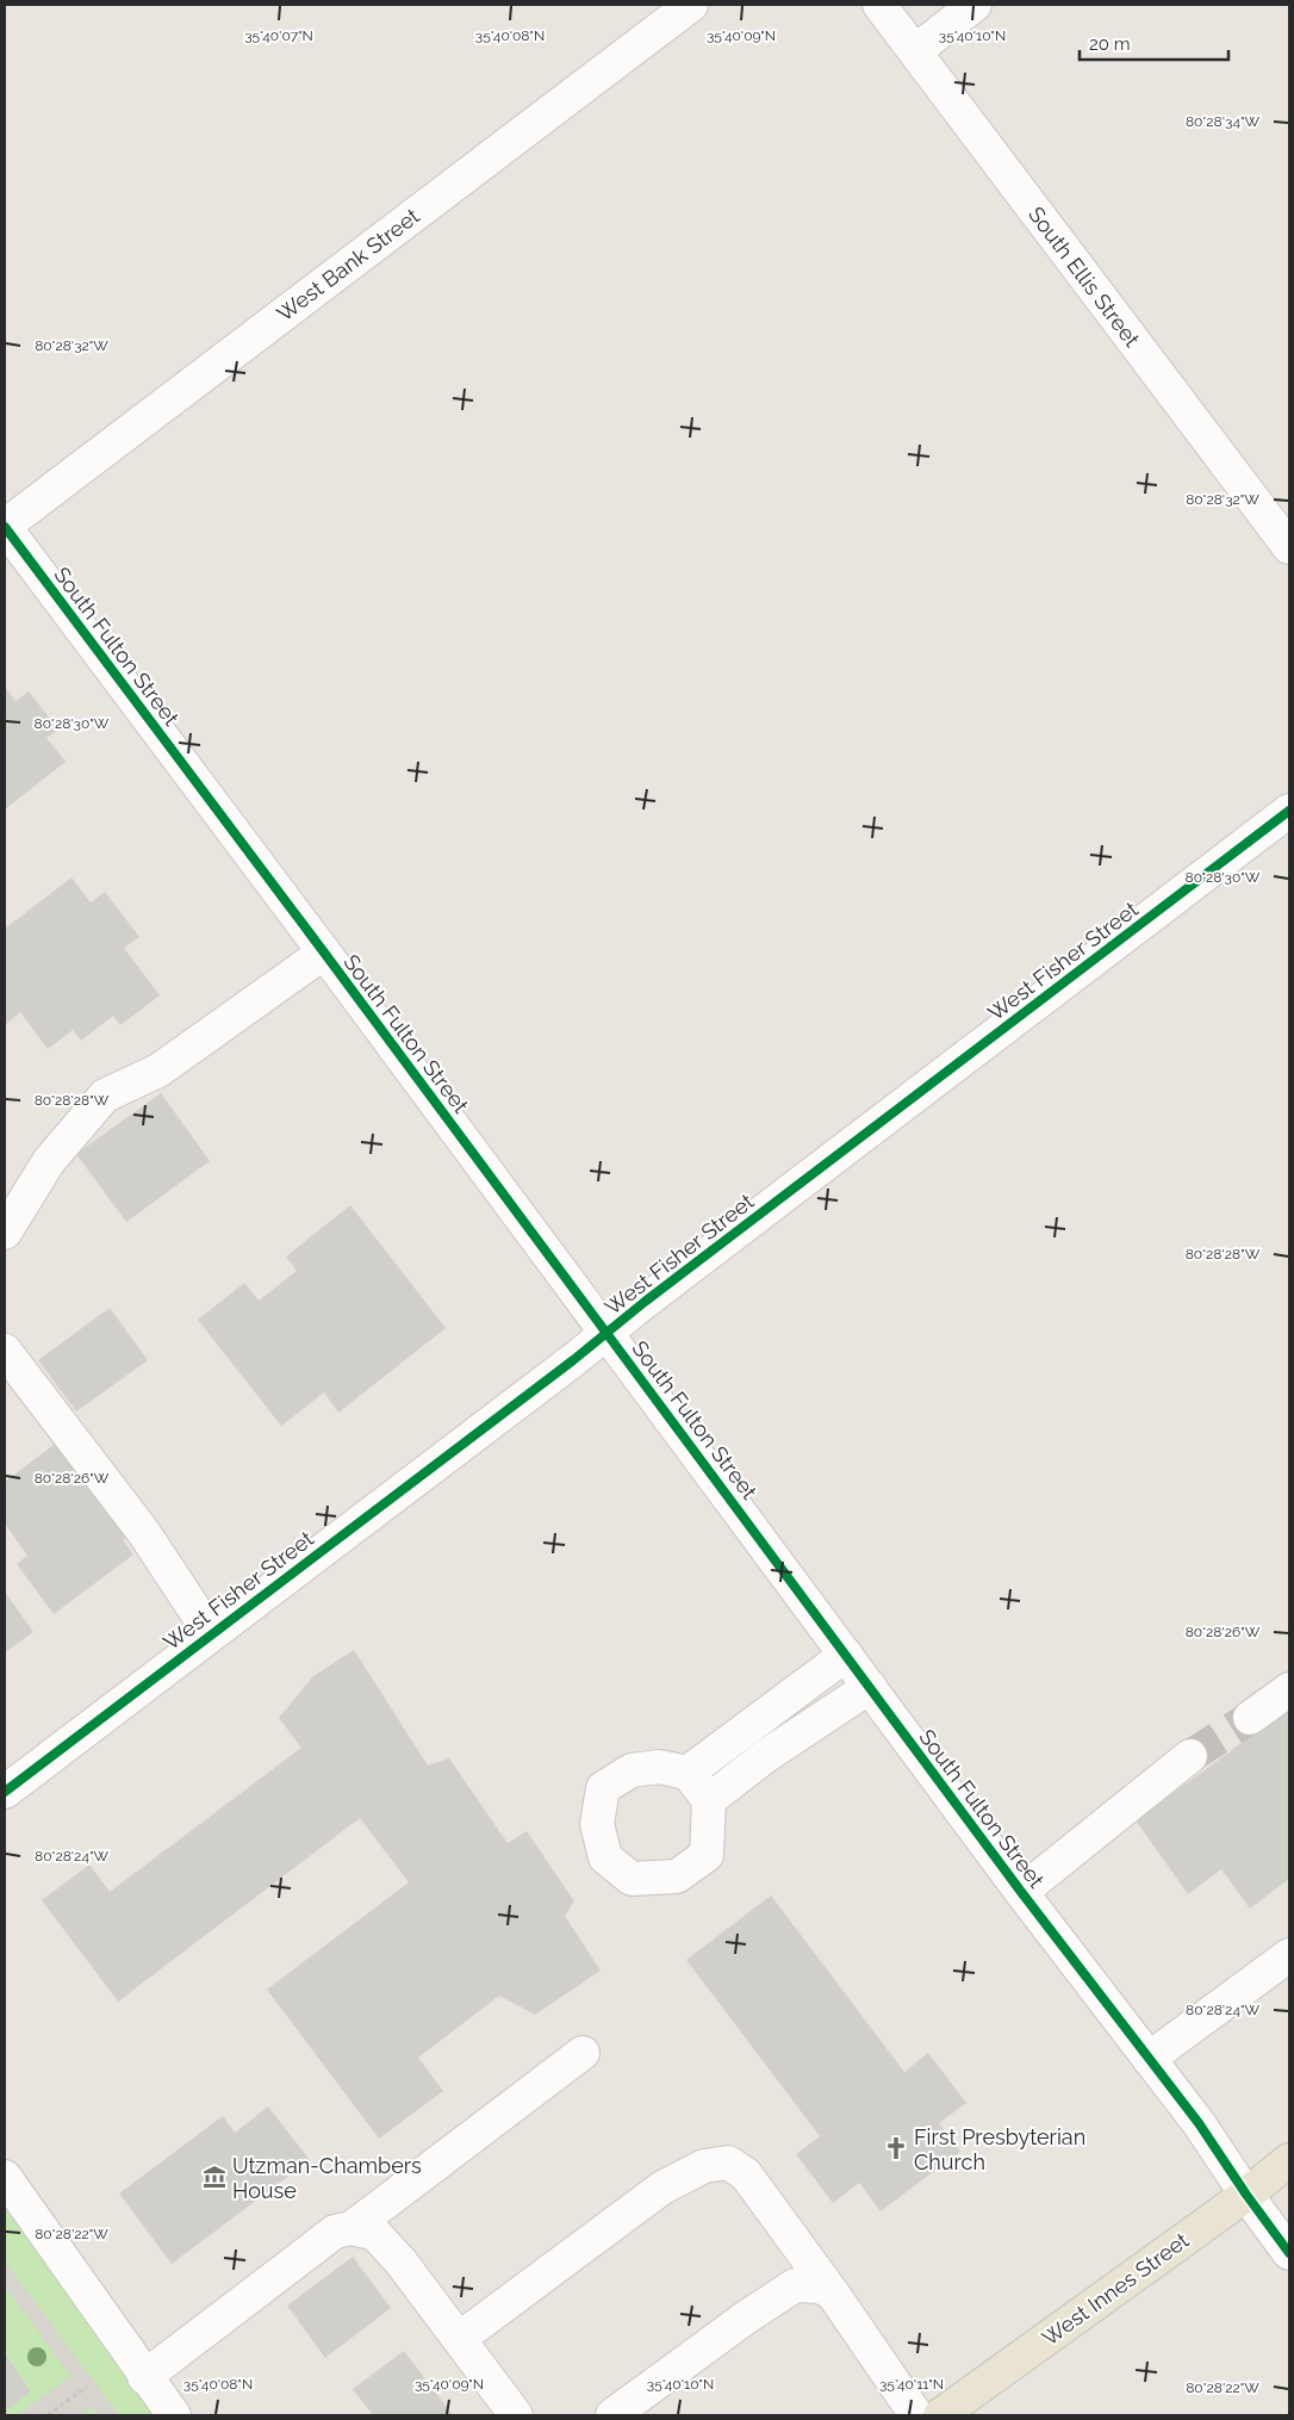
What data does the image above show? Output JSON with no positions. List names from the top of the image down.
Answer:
{
  "streets": {
    "main road": ["West Innes Street"],
    "street": [
      "West Bank Street",
      "South Ellis Street",
      "South Fulton Street",
      "West Fisher Street"
    ]
  },
  "crossings": [
    ["West Bank Street", "South Fulton Street"],
    ["South Fulton Street", "West Fisher Street"],
    ["South Fulton Street", "West Innes Street"]
  ],
  "places": {
    "church": ["First Presbyterian Church"],
    "museum": ["Utzman-Chambers House"]
  },
  "scale_bar": "20 m",
  "coordinates": [
    "35°40'07\"N",
    "35°40'08\"N",
    "35°40'09\"N",
    "35°40'10\"N",
    "80°28'34\"W",
    "80°28'32\"W",
    "80°28'30\"W",
    "80°28'28\"W",
    "80°28'26\"W",
    "80°28'24\"W",
    "80°28'22\"W",
    "35°40'11\"N"
  ]
}
